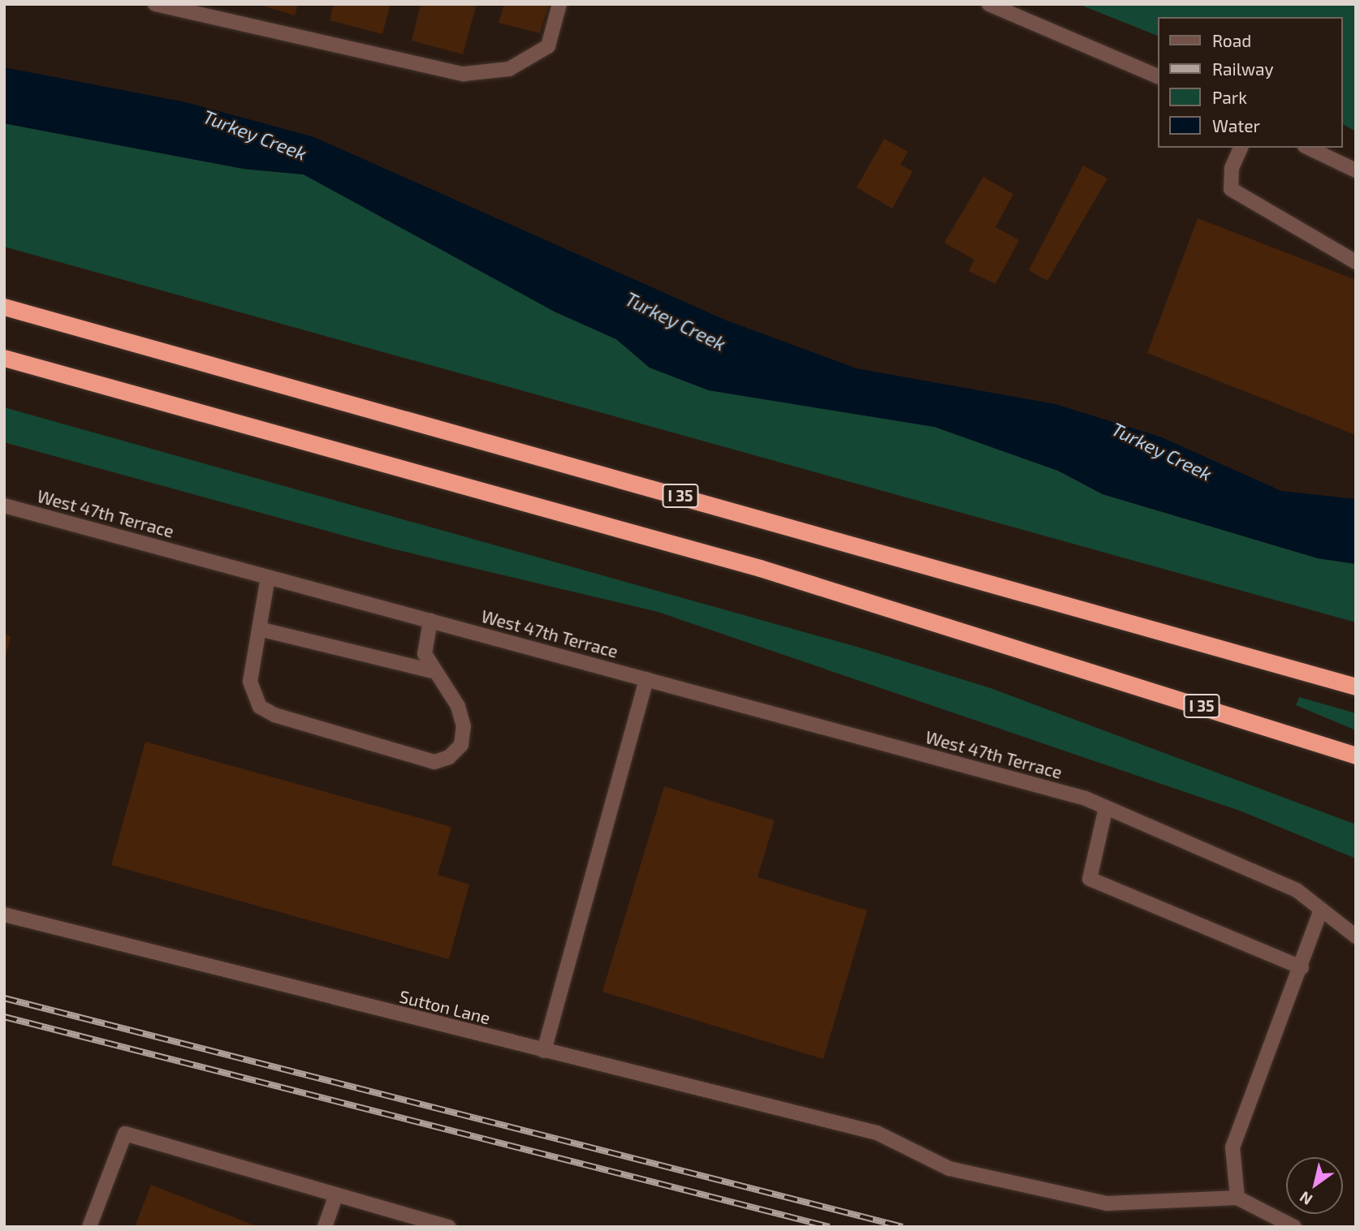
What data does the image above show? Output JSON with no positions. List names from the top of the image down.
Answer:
{
  "streets": {
    "highway": ["I 35"],
    "street": ["West 47th Terrace", "Sutton Lane"]
  },
  "water": ["Turkey Creek"],
  "legend": [
    "Road",
    "Railway",
    "Park",
    "Water"
  ],
  "north": "bottom left"
}
